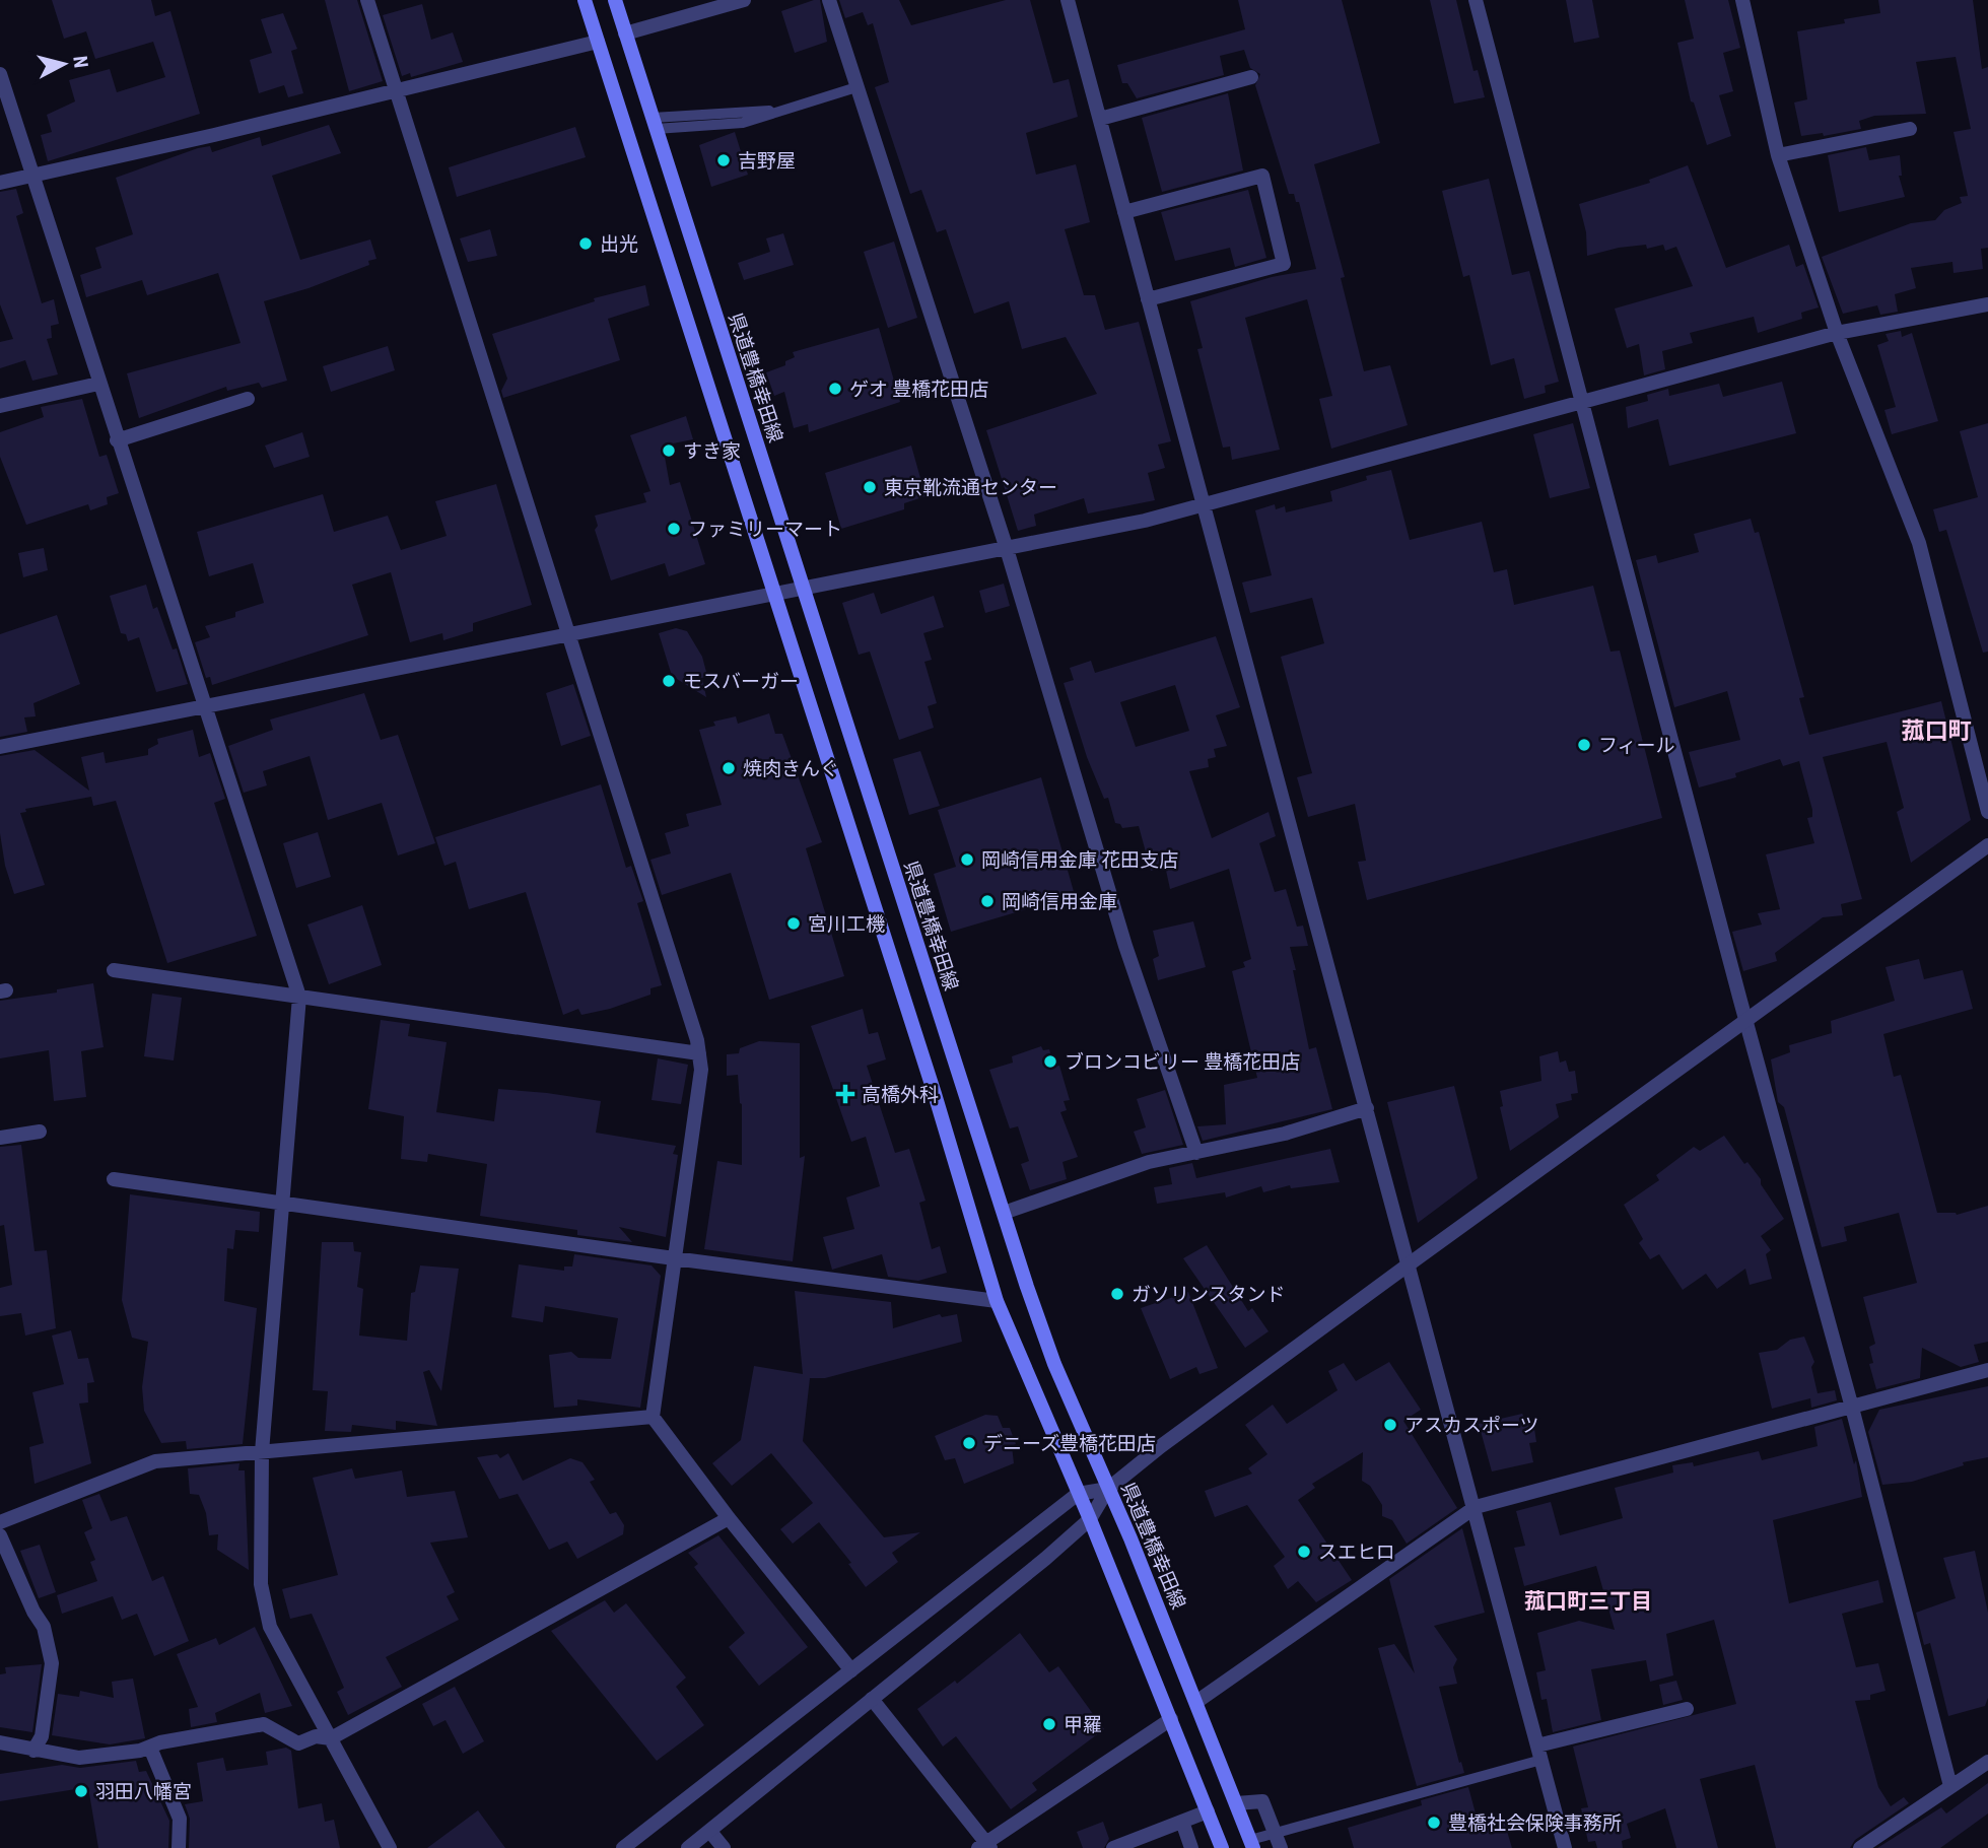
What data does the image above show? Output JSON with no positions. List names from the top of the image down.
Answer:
{
  "streets": {
    "main road": ["県道豊橋幸田線"]
  },
  "districts": ["菰口町", "菰口町三丁目"],
  "places": {
    "other": [
      "吉野屋",
      "出光",
      "ゲオ 豊橋花田店",
      "すき家",
      "東京靴流通センター",
      "ファミリーマート",
      "モスバーガー",
      "フィール",
      "焼肉きんぐ",
      "岡崎信用金庫 花田支店",
      "岡崎信用金庫",
      "宮川工機",
      "ブロンコビリー 豊橋花田店",
      "ガソリンスタンド",
      "アスカスポーツ",
      "デニーズ豊橋花田店",
      "スエヒロ",
      "甲羅",
      "羽田八幡宮",
      "豊橋社会保険事務所"
    ],
    "health": ["高橋外科"]
  },
  "north": "right"
}
